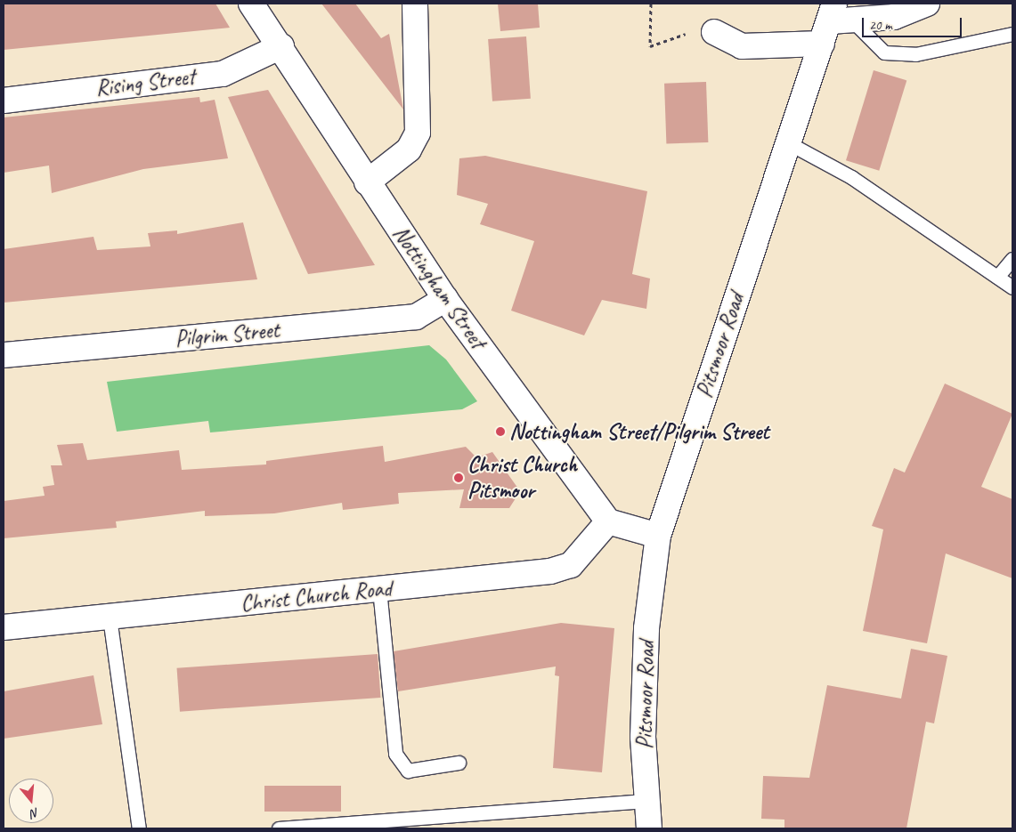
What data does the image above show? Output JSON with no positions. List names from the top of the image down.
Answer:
{
  "streets": {
    "street": [
      "Rising Street",
      "Nottingham Street",
      "Pilgrim Street",
      "Pitsmoor Road",
      "Christ Church Road"
    ]
  },
  "crossings": [
    ["Rising Street", "Nottingham Street"],
    ["Nottingham Street", "Pilgrim Street"],
    ["Nottingham Street", "Christ Church Road"]
  ],
  "places": ["Nottingham Street/Pilgrim Street", "Christ Church Pitsmoor"],
  "scale_bar": "20 m",
  "north": "bottom"
}
